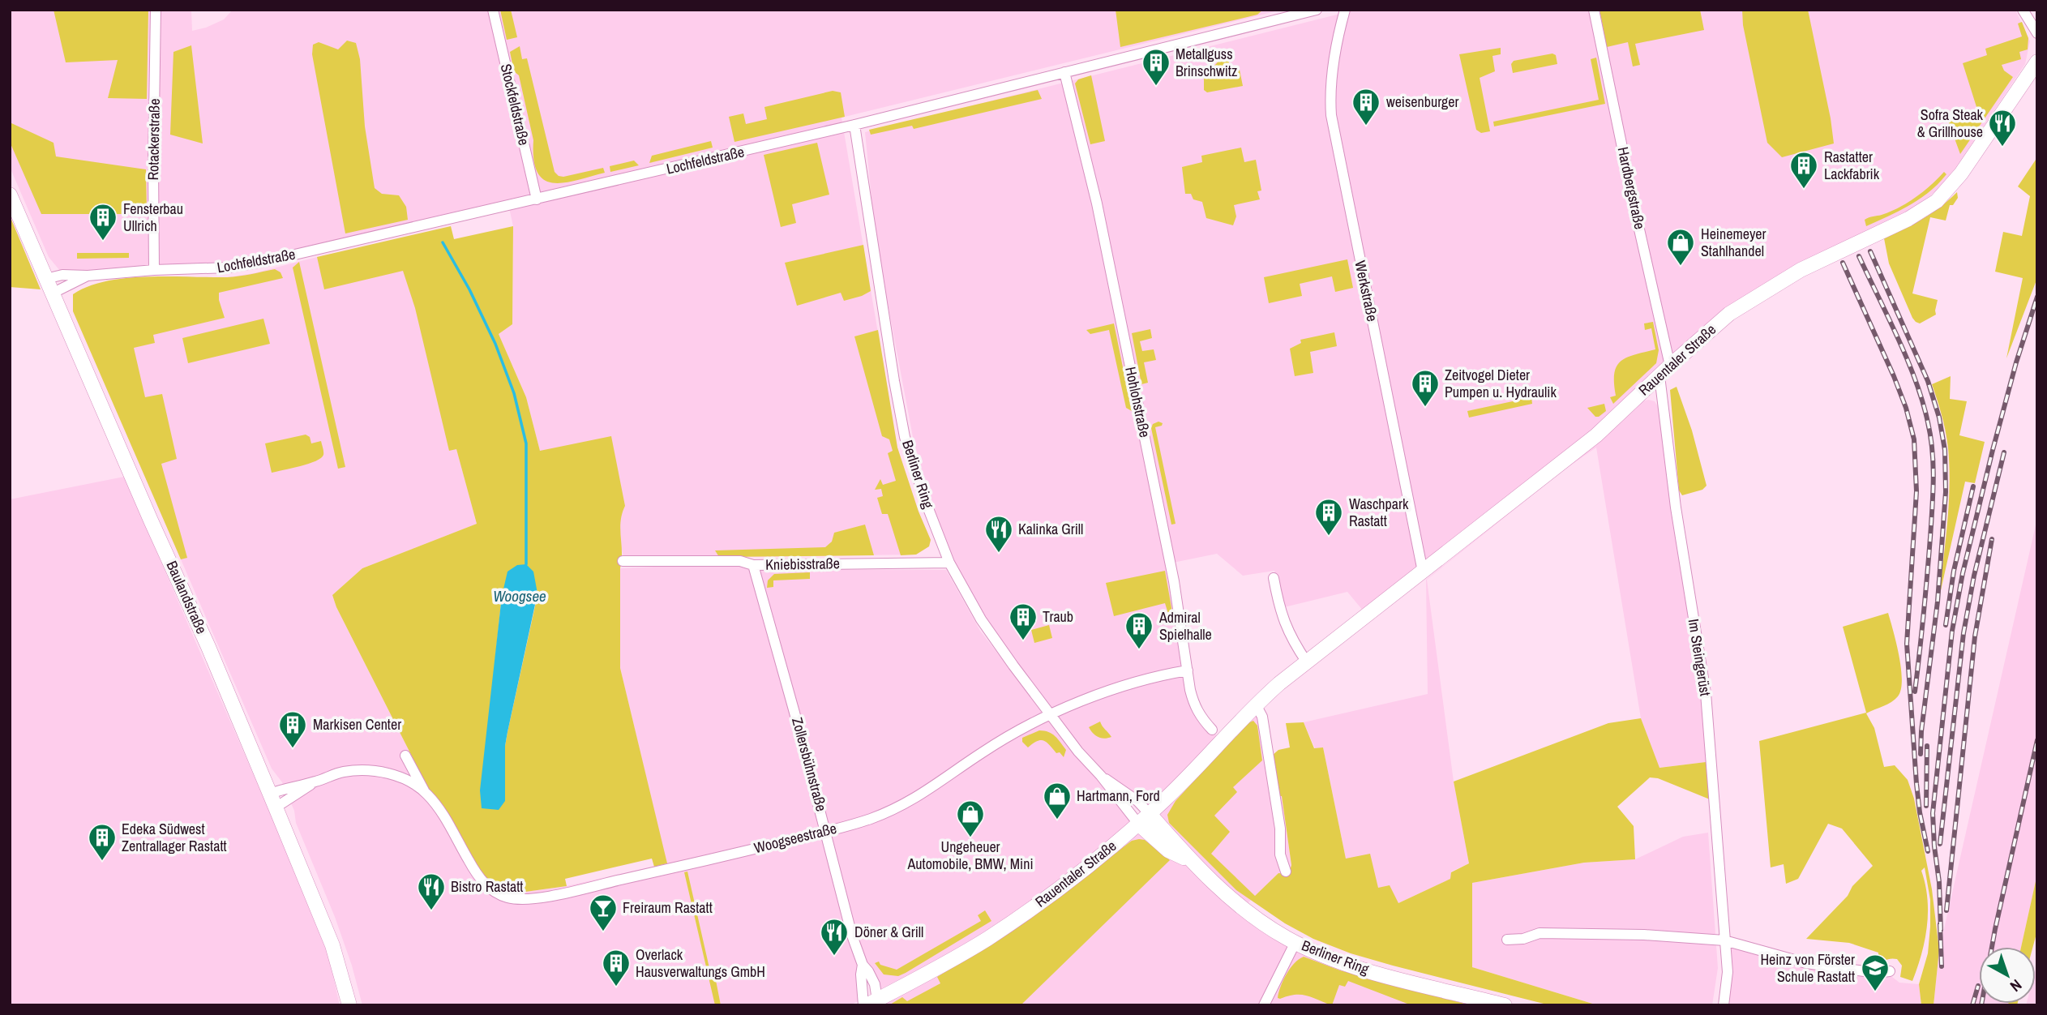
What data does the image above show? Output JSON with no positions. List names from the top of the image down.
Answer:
{
  "streets": {
    "street": [
      "Stockfeldstraße",
      "Rotackerstraße",
      "Lochfeldstraße",
      "Hardbergstraße",
      "Werkstraße",
      "Rauentaler Straße",
      "Hohlohstraße",
      "Berliner Ring",
      "Kniebisstraße",
      "Baulandstraße",
      "Im Steingerüst",
      "Zollersbühnstraße",
      "Woogseestraße"
    ]
  },
  "crossings": [
    ["Stockfeldstraße", "Lochfeldstraße"],
    ["Rotackerstraße", "Lochfeldstraße"],
    ["Lochfeldstraße", "Hohlohstraße"],
    ["Lochfeldstraße", "Berliner Ring"],
    ["Lochfeldstraße", "Baulandstraße"],
    ["Hardbergstraße", "Rauentaler Straße"],
    ["Hardbergstraße", "Im Steingerüst"],
    ["Werkstraße", "Rauentaler Straße"],
    ["Rauentaler Straße", "Berliner Ring"],
    ["Rauentaler Straße", "Im Steingerüst"],
    ["Rauentaler Straße", "Zollersbühnstraße"],
    ["Hohlohstraße", "Woogseestraße"],
    ["Berliner Ring", "Kniebisstraße"],
    ["Berliner Ring", "Woogseestraße"],
    ["Kniebisstraße", "Zollersbühnstraße"],
    ["Baulandstraße", "Woogseestraße"],
    ["Zollersbühnstraße", "Woogseestraße"]
  ],
  "water": ["Woogsee"],
  "places": {
    "building": [
      "Metallguss Brinschwitz",
      "weisenburger",
      "Rastatter Lackfabrik",
      "Fensterbau Ullrich",
      "Zeitvogel Dieter Pumpen u. Hydraulik",
      "Waschpark Rastatt",
      "Traub",
      "Admiral Spielhalle",
      "Markisen Center",
      "Edeka Südwest Zentrallager Rastatt",
      "Overlack Hausverwaltungs GmbH"
    ],
    "restaurant": [
      "Sofra Steak & Grillhouse",
      "Kalinka Grill",
      "Bistro Rastatt",
      "Döner & Grill"
    ],
    "shop": ["Heinemeyer Stahlhandel", "Hartmann, Ford", "Ungeheuer Automobile, BMW, Mini"],
    "bar": ["Freiraum Rastatt"],
    "school or university": ["Heinz von Förster Schule Rastatt"]
  },
  "north": "bottom right"
}
